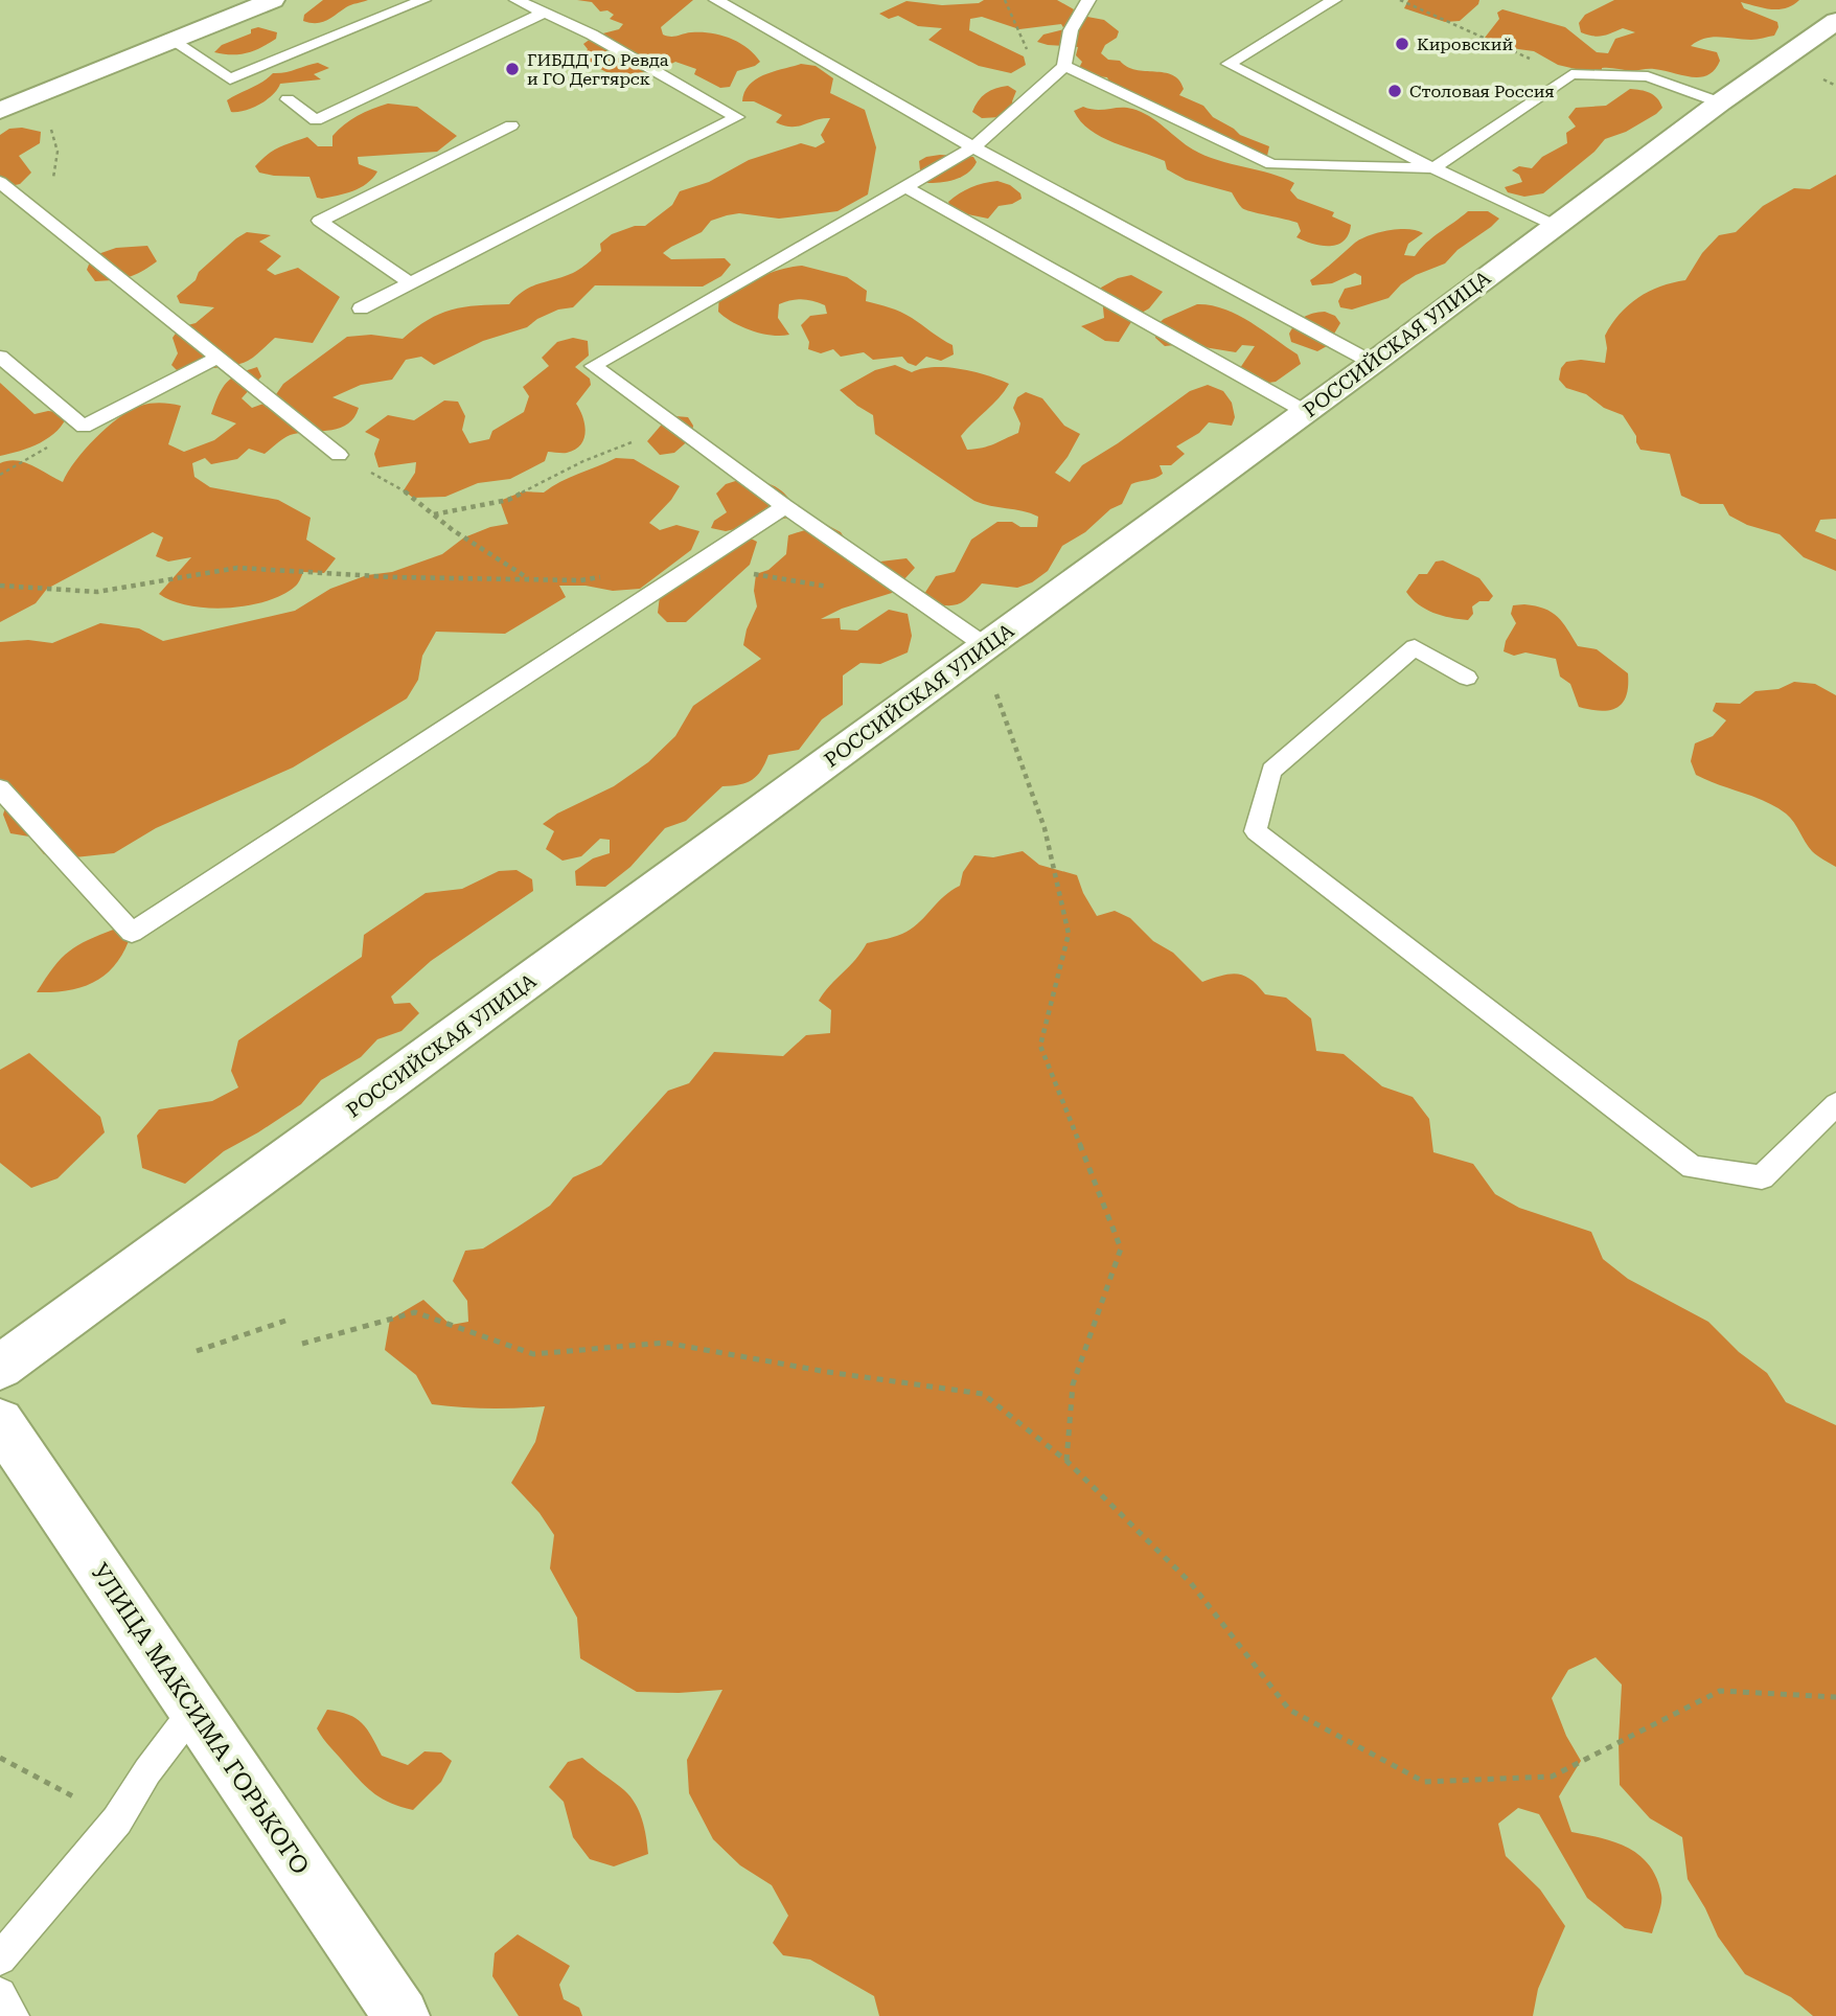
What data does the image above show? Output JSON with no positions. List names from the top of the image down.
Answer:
{
  "streets": {
    "main road": ["РОССИЙСКАЯ УЛИЦА", "УЛИЦА МАКСИМА ГОРЬКОГО"]
  },
  "places": ["Кировский", "ГИБДД ГО Ревда и ГО Дегтярск", "Столовая Россия"]
}
